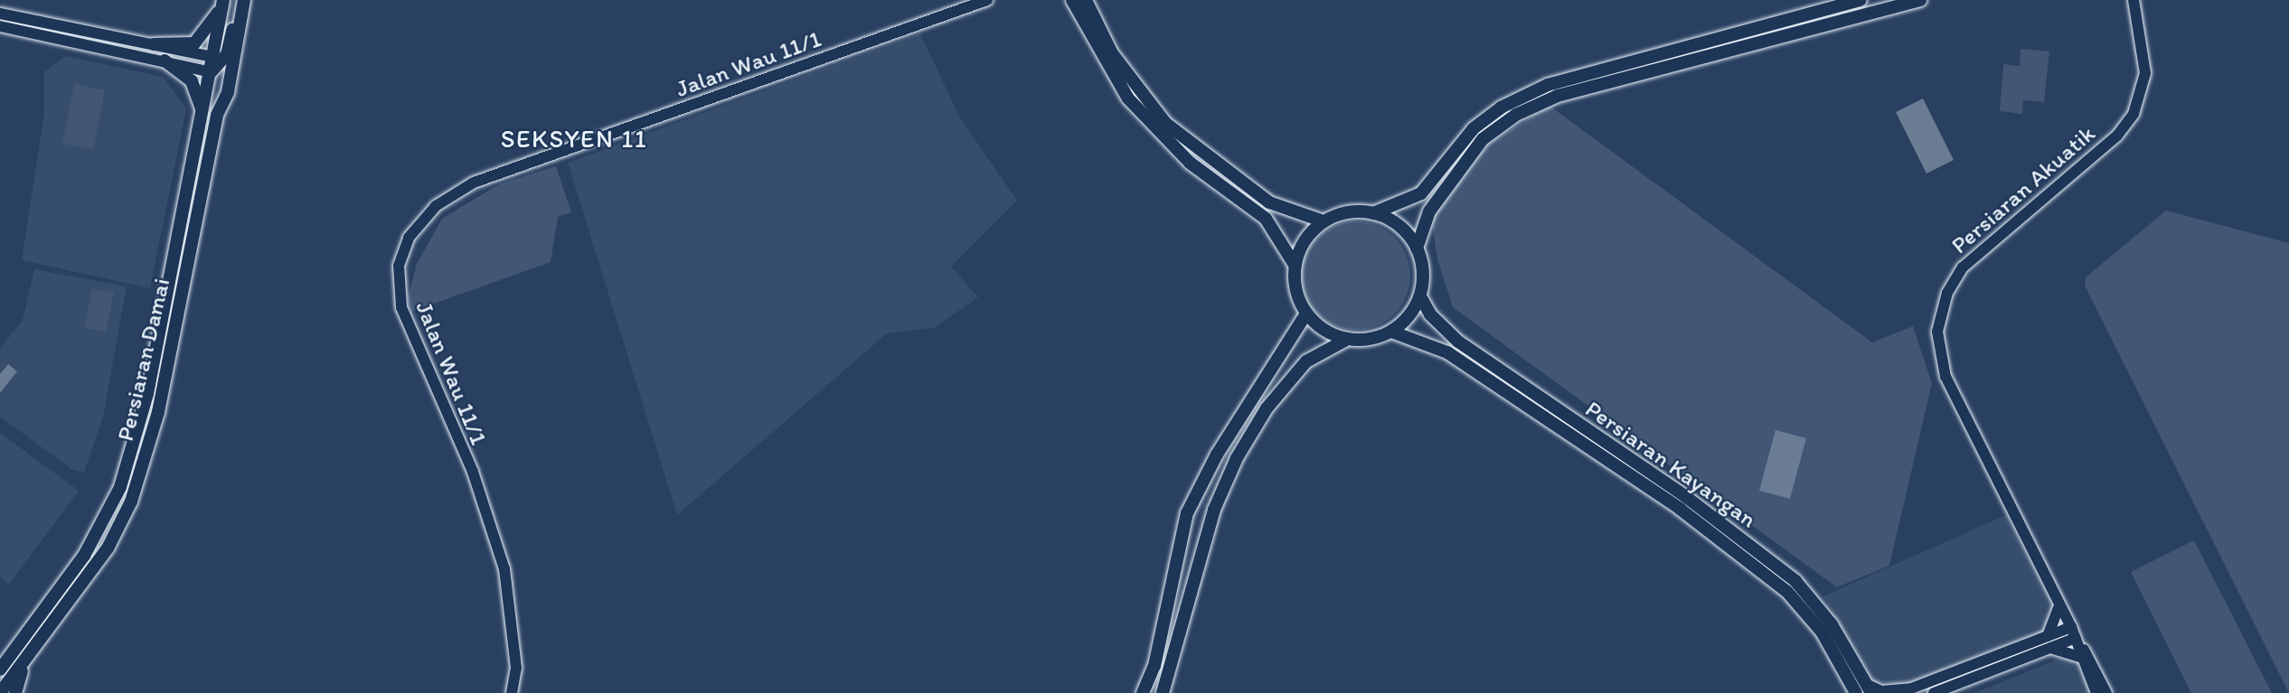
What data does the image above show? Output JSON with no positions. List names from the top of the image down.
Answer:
{
  "streets": {
    "main road": ["Persiaran Damai", "Persiaran Kayangan"],
    "street": ["Jalan Wau 11/1", "Persiaran Akuatik"]
  },
  "districts": ["SEKSYEN 11"]
}
